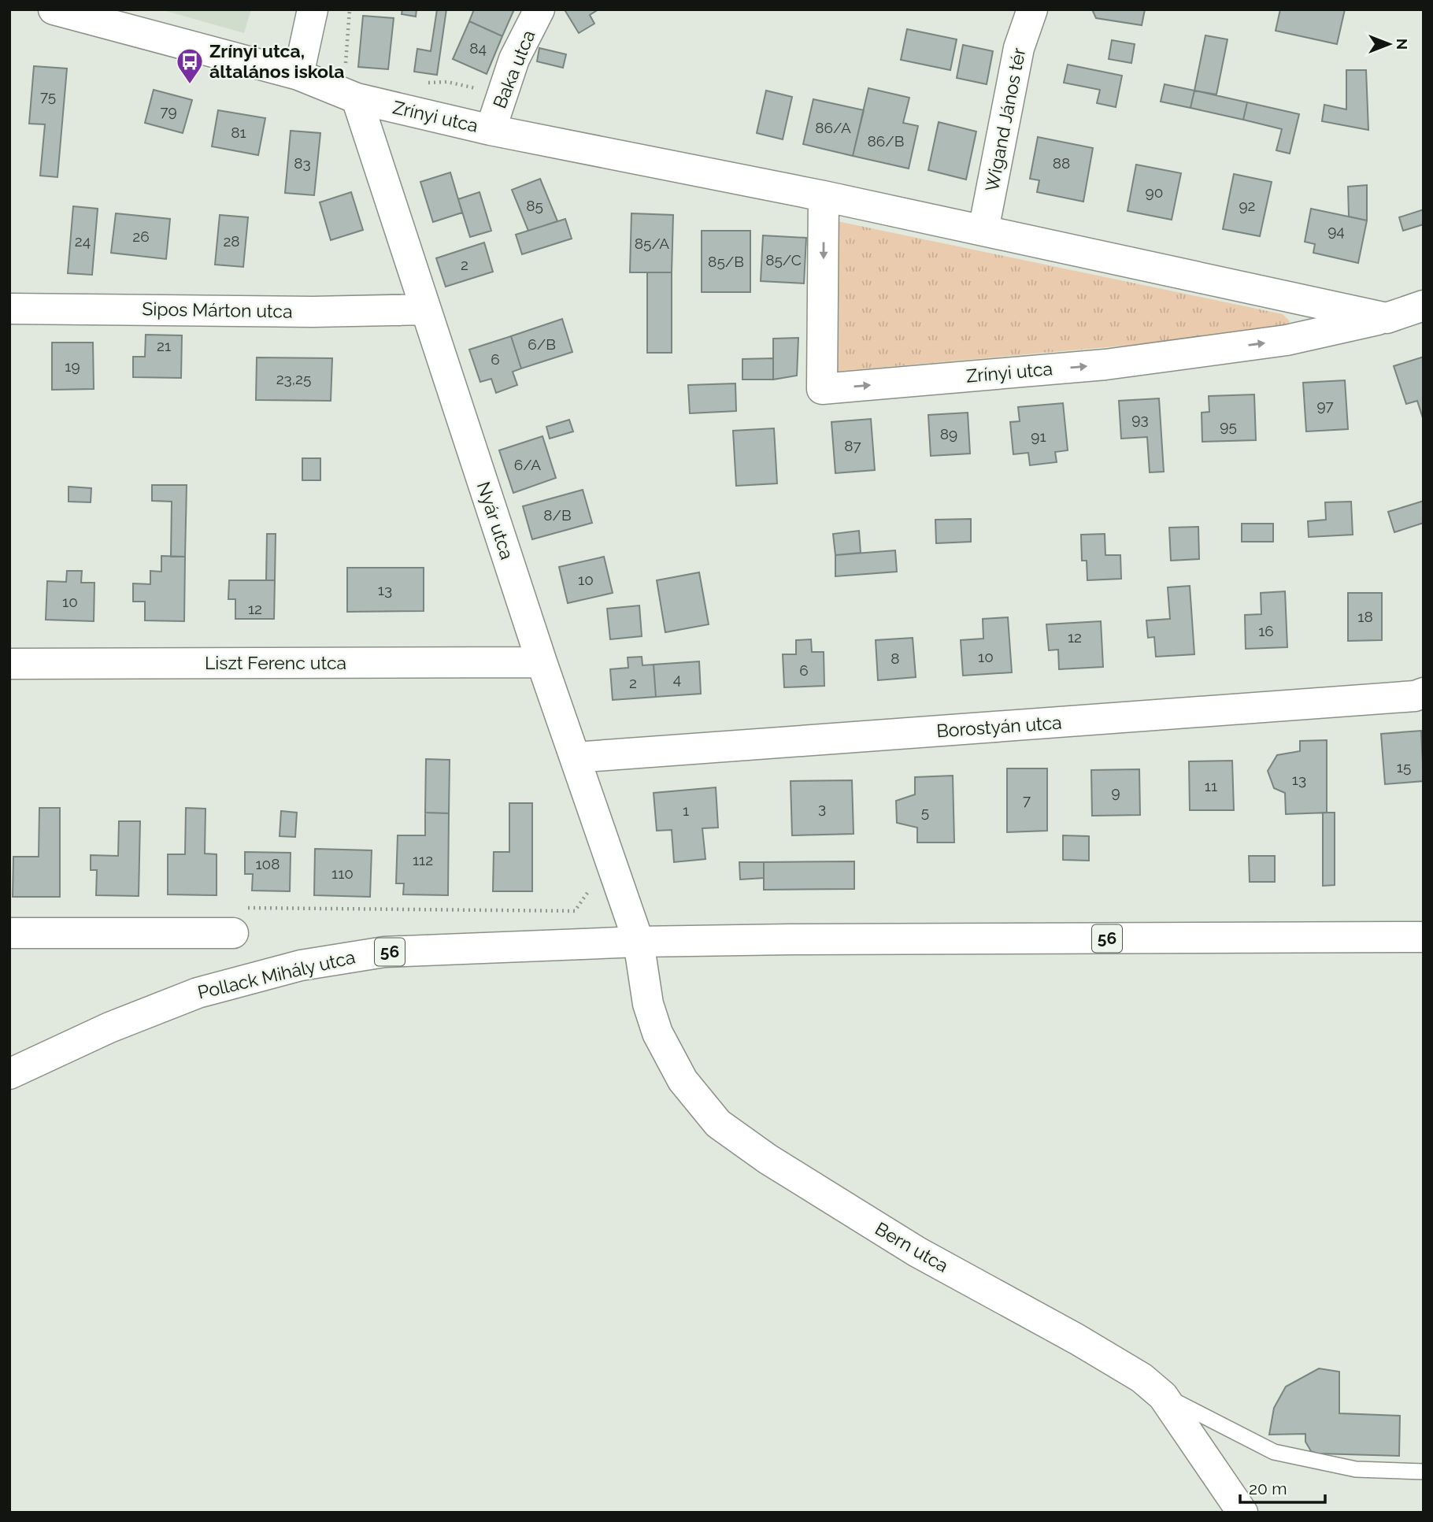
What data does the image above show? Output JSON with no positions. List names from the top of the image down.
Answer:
{
  "streets": {
    "street": [
      "Baka utca",
      "Zrínyi utca",
      "Wigand János tér",
      "Sipos Márton utca",
      "Nyár utca",
      "Liszt Ferenc utca",
      "Borostyán utca",
      "56",
      "Pollack Mihály utca",
      "Bern utca"
    ]
  },
  "crossings": [
    ["Baka utca", "Zrínyi utca"],
    ["Zrínyi utca", "Wigand János tér"],
    ["Zrínyi utca", "Nyár utca"],
    ["Sipos Márton utca", "Nyár utca"],
    ["Nyár utca", "Liszt Ferenc utca"],
    ["Nyár utca", "Borostyán utca"],
    ["Nyár utca", "Pollack Mihály utca"],
    ["Nyár utca", "Bern utca"],
    ["Pollack Mihály utca", "Bern utca"]
  ],
  "places": {
    "bus stop": ["Zrínyi utca, általános iskola"]
  },
  "house_numbers": [
    "84",
    "75",
    "79",
    "86/A",
    "81",
    "86/B",
    "83",
    "88",
    "90",
    "85",
    "92",
    "94",
    "26",
    "24",
    "28",
    "85/A",
    "85/C",
    "85/B",
    "2",
    "6/B",
    "21",
    "6",
    "19",
    "23,25",
    "97",
    "93",
    "95",
    "89",
    "91",
    "87",
    "6/A",
    "8/B",
    "10",
    "13",
    "10",
    "12",
    "18",
    "16",
    "12",
    "10",
    "8",
    "6",
    "4",
    "2",
    "15",
    "13",
    "11",
    "9",
    "7",
    "3",
    "1",
    "5",
    "112",
    "108",
    "110"
  ],
  "scale_bar": "20 m",
  "north": "right"
}
